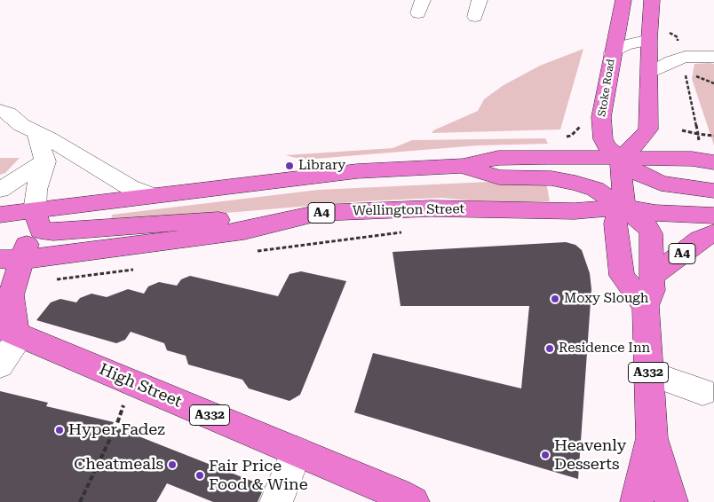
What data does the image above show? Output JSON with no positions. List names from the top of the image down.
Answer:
{
  "streets": {
    "main road": [
      "Stoke Road",
      "Wellington Street",
      "A4",
      "A332",
      "High Street"
    ]
  },
  "crossings": [
    ["Wellington Street", "A332"],
    ["A4", "A332"]
  ],
  "places": [
    "Library",
    "Moxy Slough",
    "Residence Inn",
    "Hyper Fadez",
    "Heavenly Desserts",
    "Cheatmeals",
    "Fair Price Food & Wine"
  ]
}
